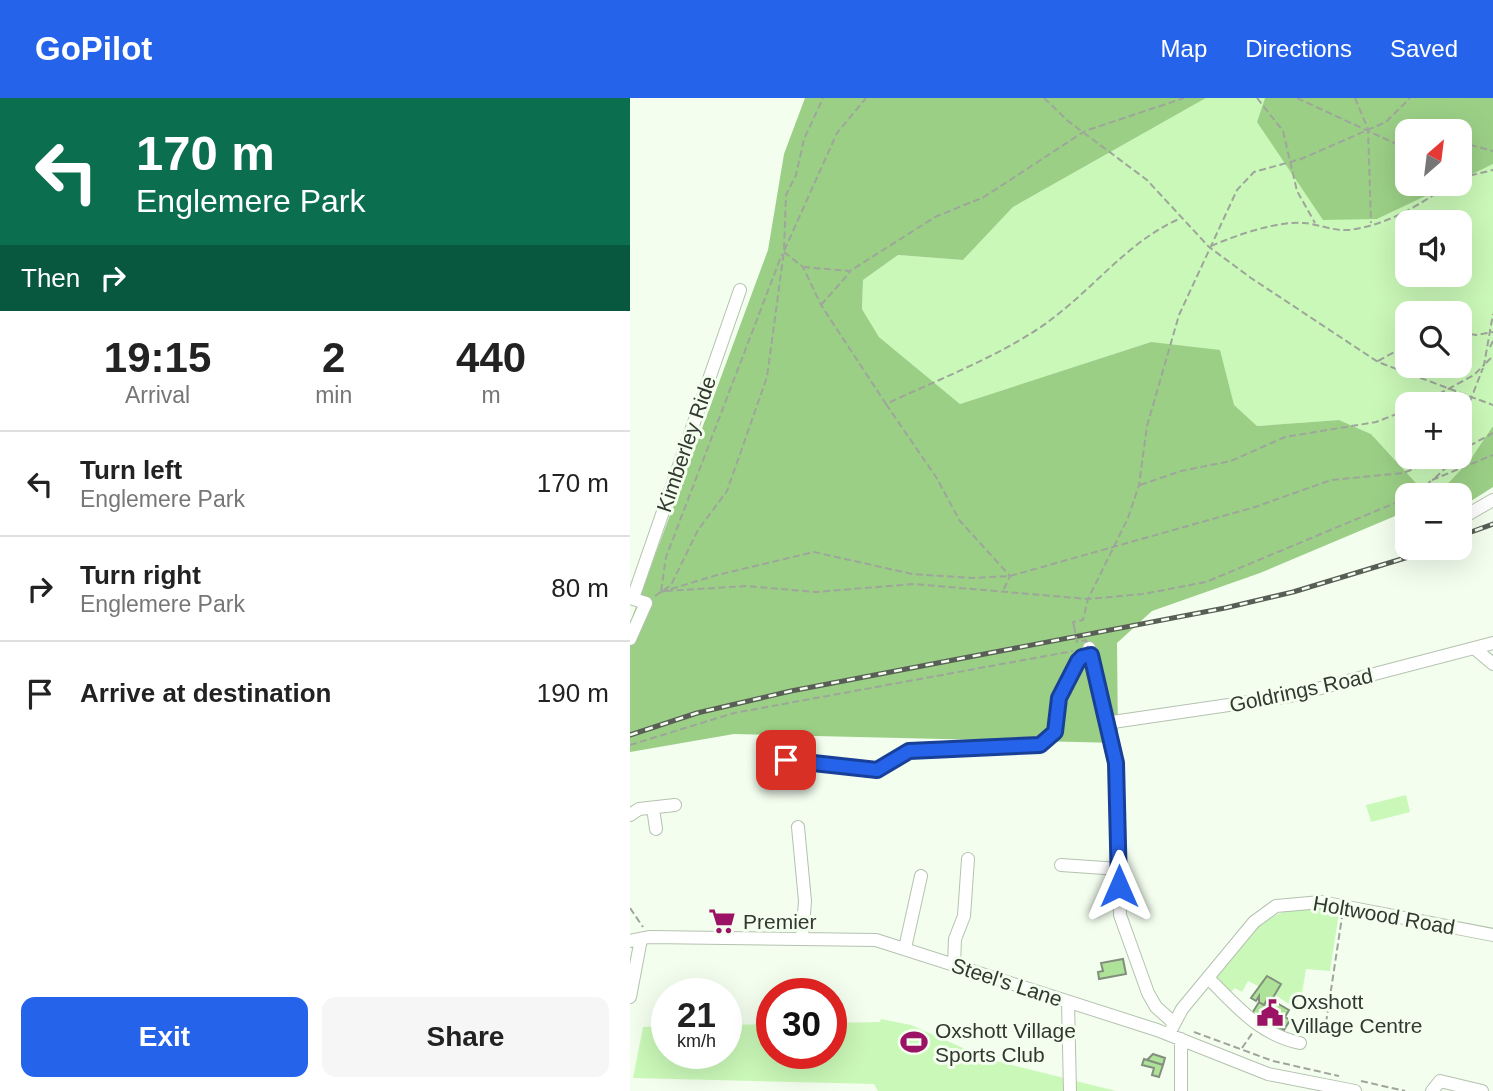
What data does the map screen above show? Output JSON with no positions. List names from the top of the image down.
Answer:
{
  "streets": {
    "street": [
      "Kimberley Ride",
      "Goldrings Road",
      "Holtwood Road",
      "Steel's Lane"
    ]
  },
  "crossings": [
    ["Holtwood Road", "Steel's Lane"]
  ],
  "places": {
    "supermarket": ["Premier"],
    "public building": ["Oxshott Village Centre"],
    "sports": ["Oxshott Village Sports Club"]
  },
  "north": "top right",
  "page": {
    "header": "GoPilot",
    "nav": ["Map", "Directions", "Saved"],
    "turn": ["170 m", "Englemere Park"],
    "map_buttons": ["+", "−"],
    "then": "Then",
    "eta": [
      "19:15",
      "Arrival",
      "2",
      "min",
      "440",
      "m"
    ],
    "list": [
      {
        "name": "Turn left",
        "note": "Englemere Park",
        "value": "170 m"
      },
      {
        "name": "Turn right",
        "note": "Englemere Park",
        "value": "80 m"
      },
      {
        "name": "Arrive at destination",
        "value": "190 m"
      }
    ],
    "speed": "21 km/h",
    "limit": "30",
    "buttons": ["Exit", "Share"]
  }
}
